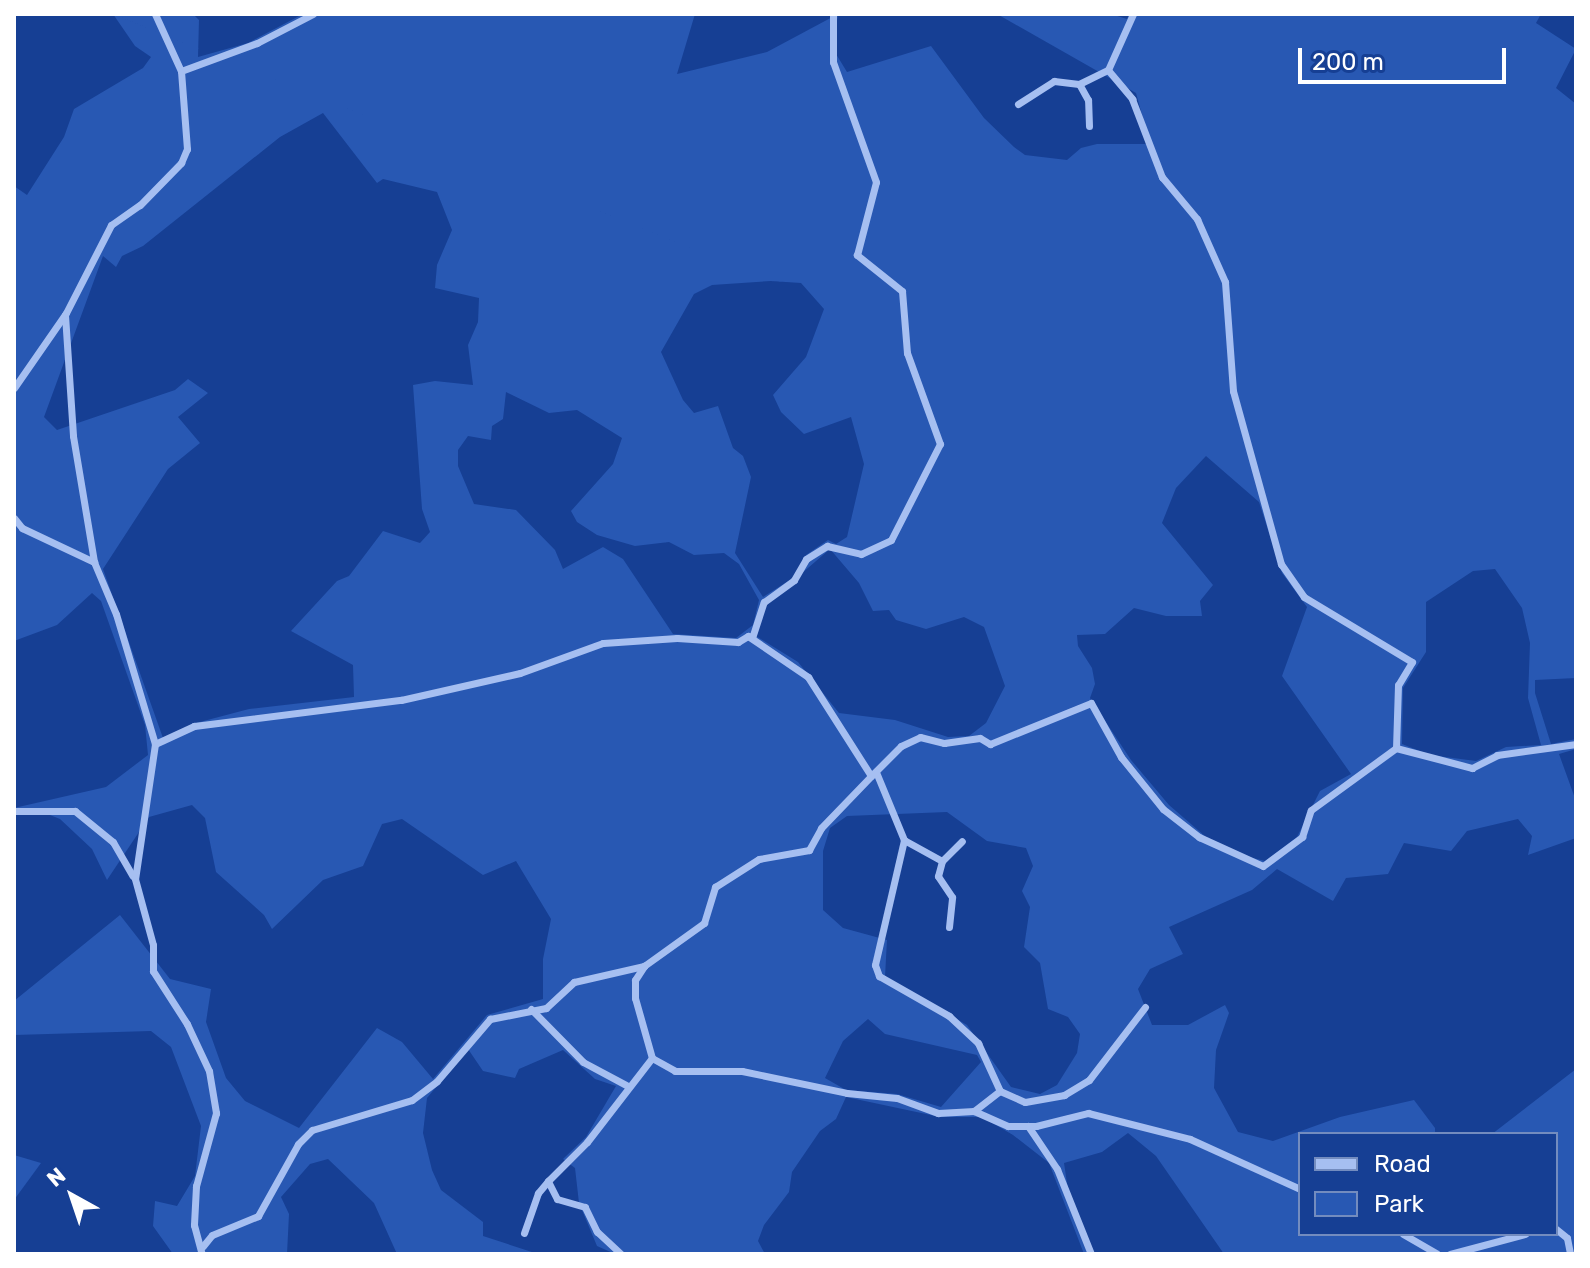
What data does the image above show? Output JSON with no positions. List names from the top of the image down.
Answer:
{
  "legend": ["Road", "Park"],
  "scale_bar": "200 m",
  "north": "top left"
}
